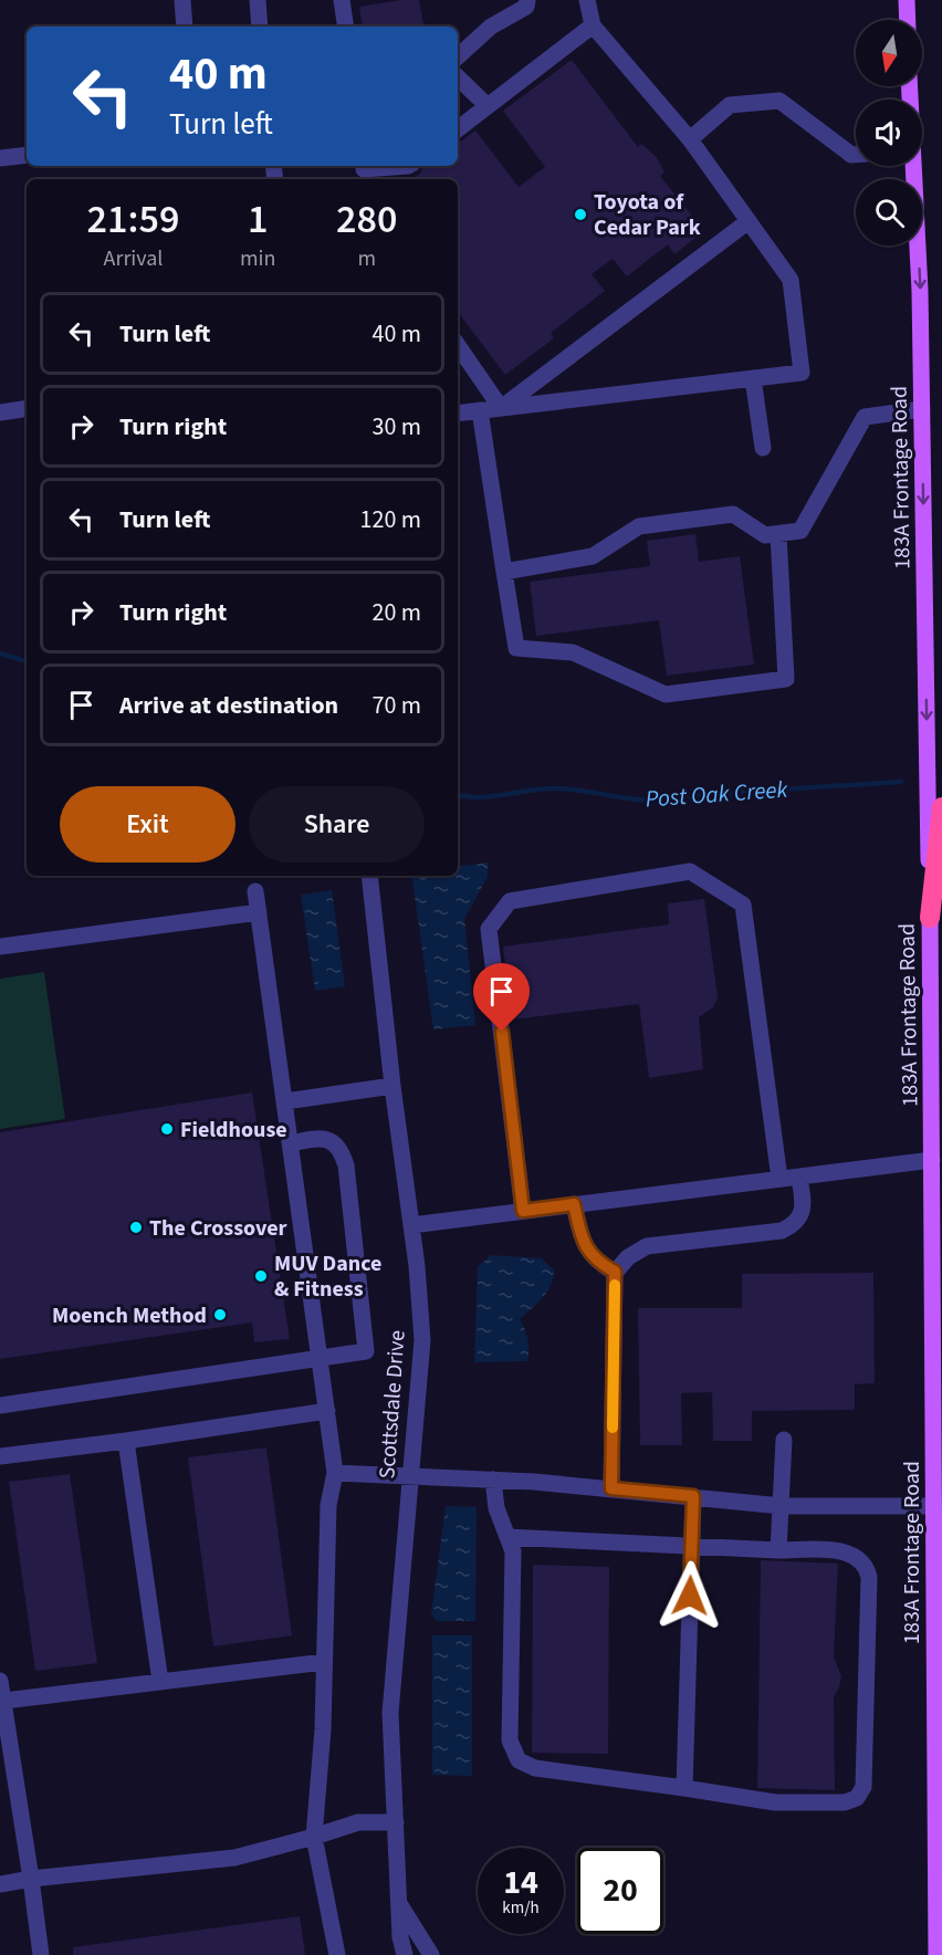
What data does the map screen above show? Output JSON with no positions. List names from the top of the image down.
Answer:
{
  "streets": {
    "main road": ["183A Frontage Road"],
    "street": ["Scottsdale Drive"]
  },
  "one_way": ["183A Frontage Road"],
  "water": ["Post Oak Creek"],
  "places": [
    "Toyota of Cedar Park",
    "Fieldhouse",
    "The Crossover",
    "MUV Dance & Fitness",
    "Moench Method"
  ],
  "north": "bottom",
  "page": {
    "turn": ["40 m", "Turn left"],
    "eta": [
      "21:59",
      "Arrival",
      "1",
      "min",
      "280",
      "m"
    ],
    "list": [
      {
        "name": "Turn left",
        "value": "40 m"
      },
      {
        "name": "Turn right",
        "value": "30 m"
      },
      {
        "name": "Turn left",
        "value": "120 m"
      },
      {
        "name": "Turn right",
        "value": "20 m"
      },
      {
        "name": "Arrive at destination",
        "value": "70 m"
      }
    ],
    "buttons": ["Exit", "Share"],
    "speed": "14 km/h",
    "limit": "20"
  }
}
